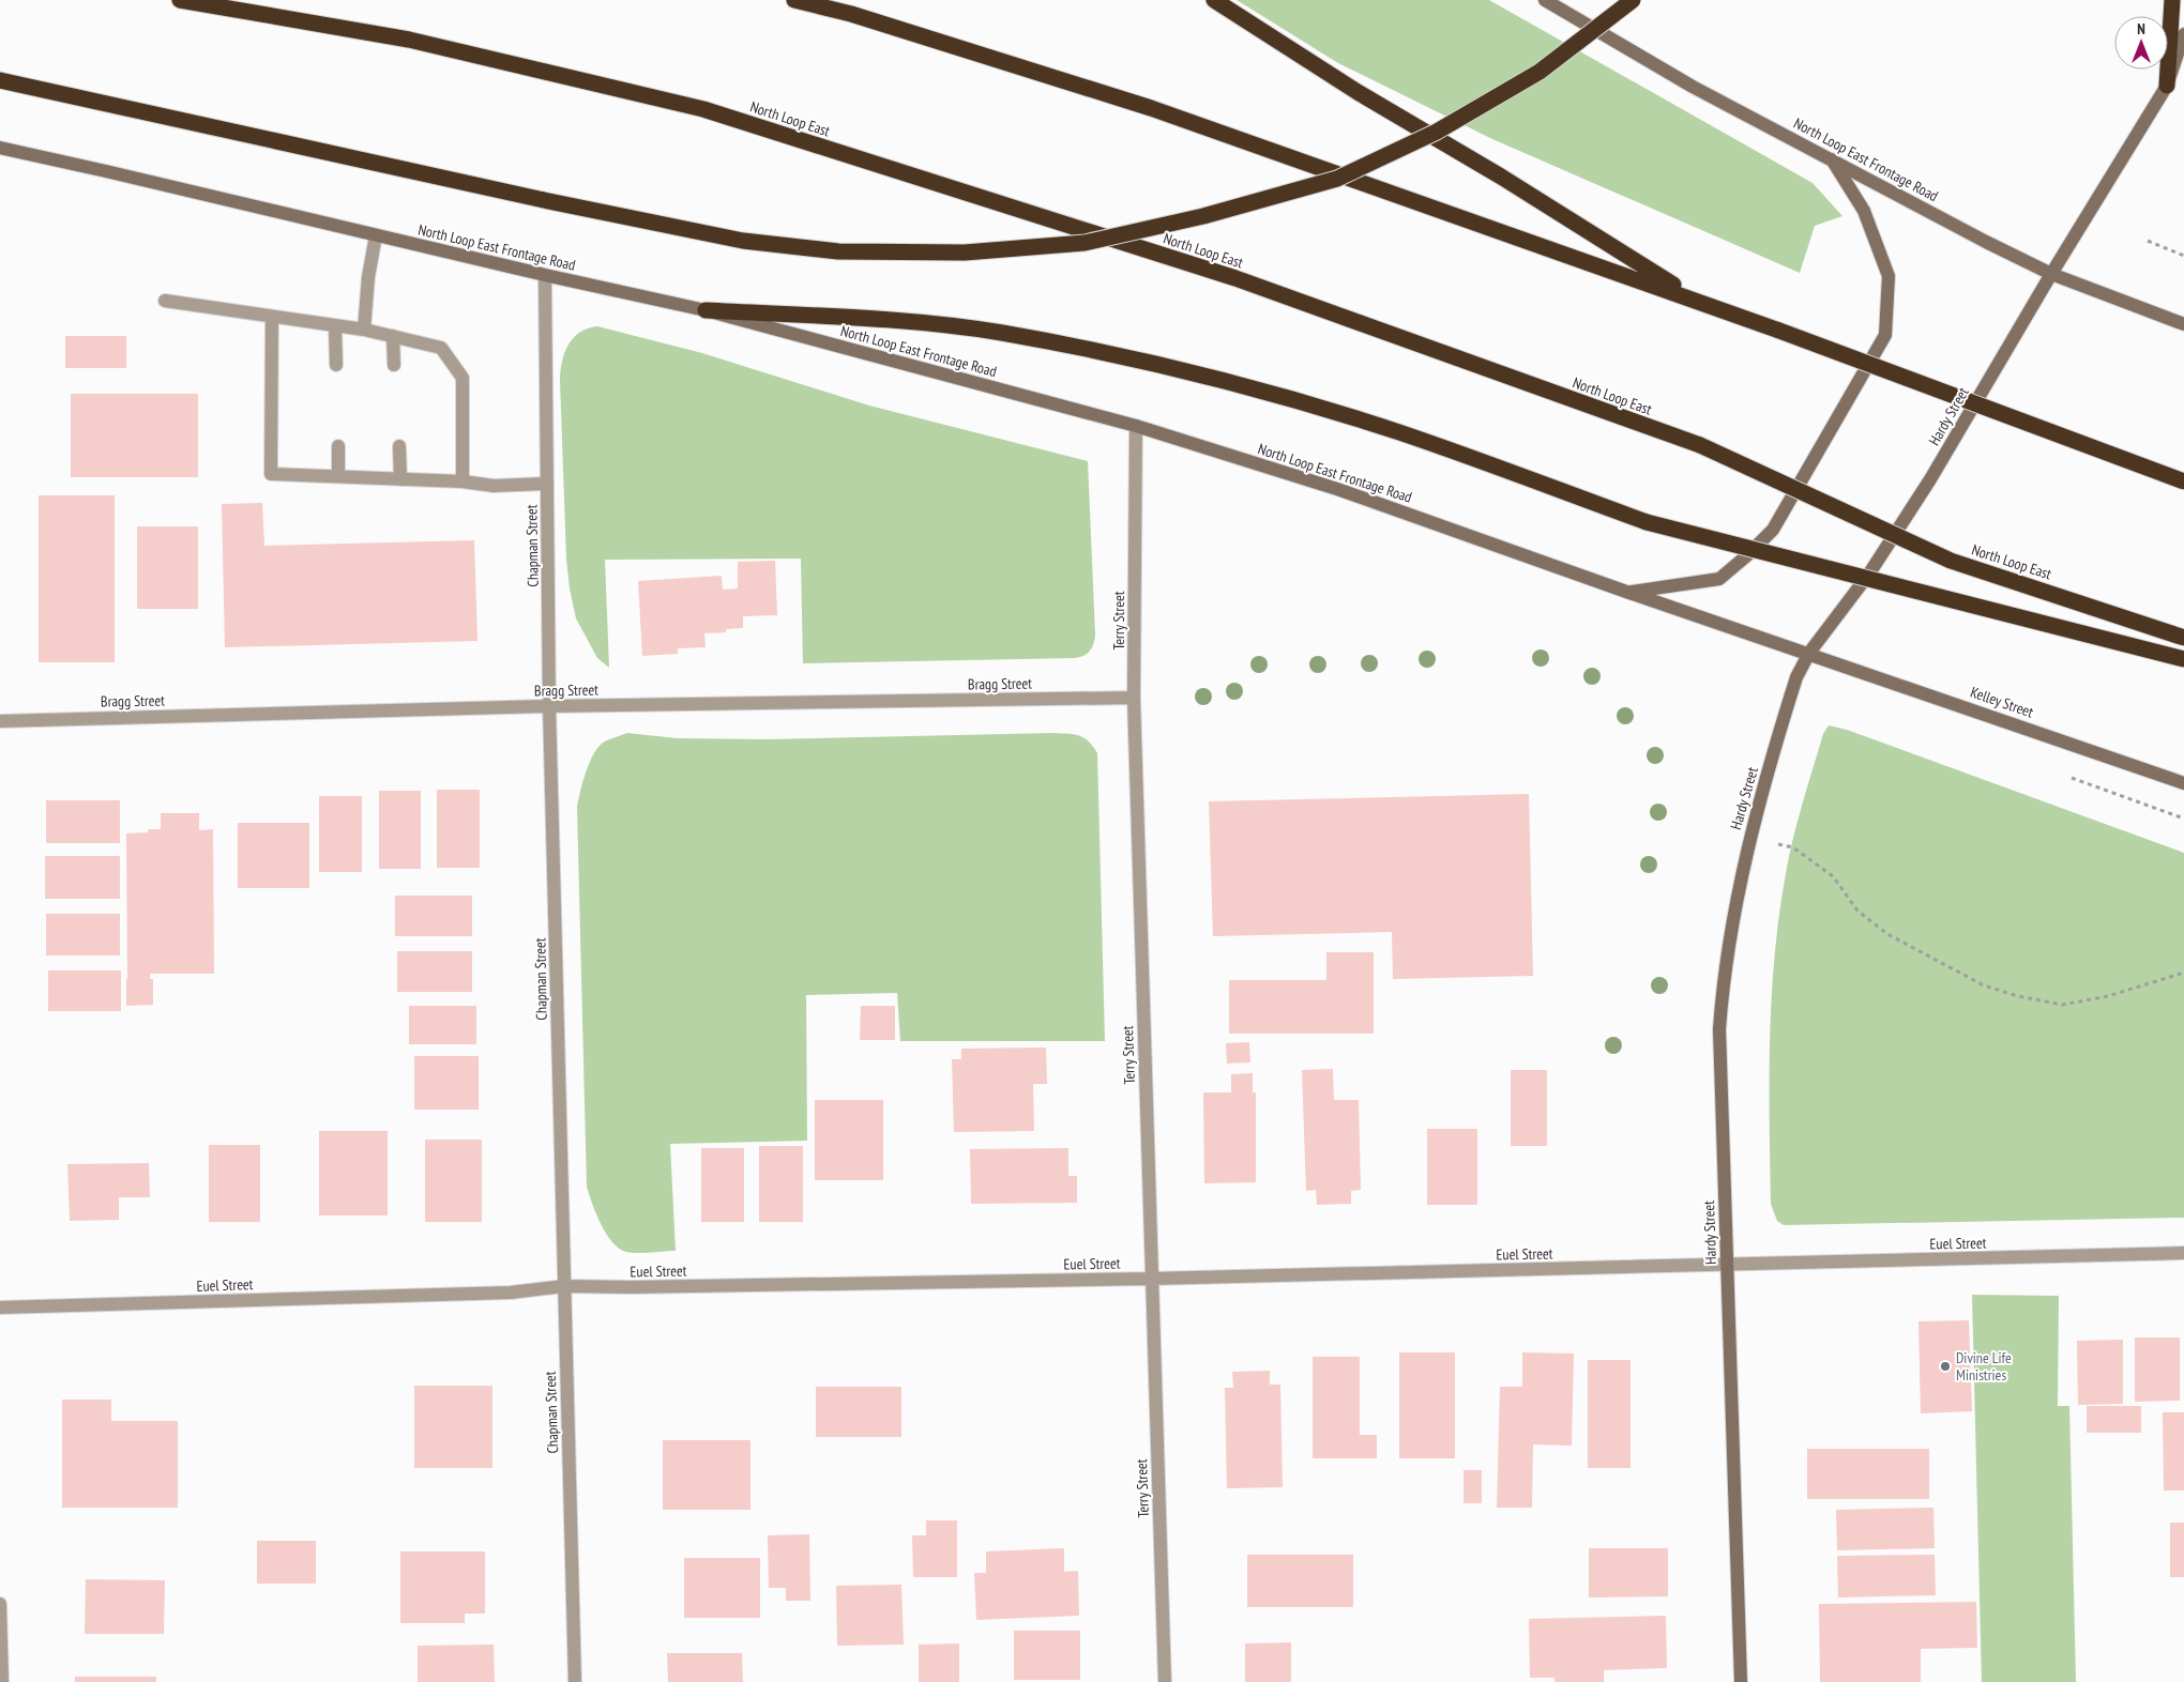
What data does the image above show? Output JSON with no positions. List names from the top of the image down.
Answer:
{
  "streets": {
    "highway": ["North Loop East"],
    "main road": ["North Loop East Frontage Road", "Hardy Street", "Kelley Street"],
    "street": [
      "Chapman Street",
      "Terry Street",
      "Bragg Street",
      "Euel Street"
    ]
  },
  "crossings": [
    ["North Loop East Frontage Road", "Hardy Street"],
    ["North Loop East Frontage Road", "Chapman Street"],
    ["North Loop East Frontage Road", "Terry Street"],
    ["North Loop East Frontage Road", "Kelley Street"],
    ["Hardy Street", "Kelley Street"],
    ["Hardy Street", "Euel Street"],
    ["Chapman Street", "Bragg Street"],
    ["Chapman Street", "Euel Street"],
    ["Terry Street", "Bragg Street"],
    ["Terry Street", "Euel Street"]
  ],
  "places": ["Divine Life Ministries"],
  "north": "top"
}
